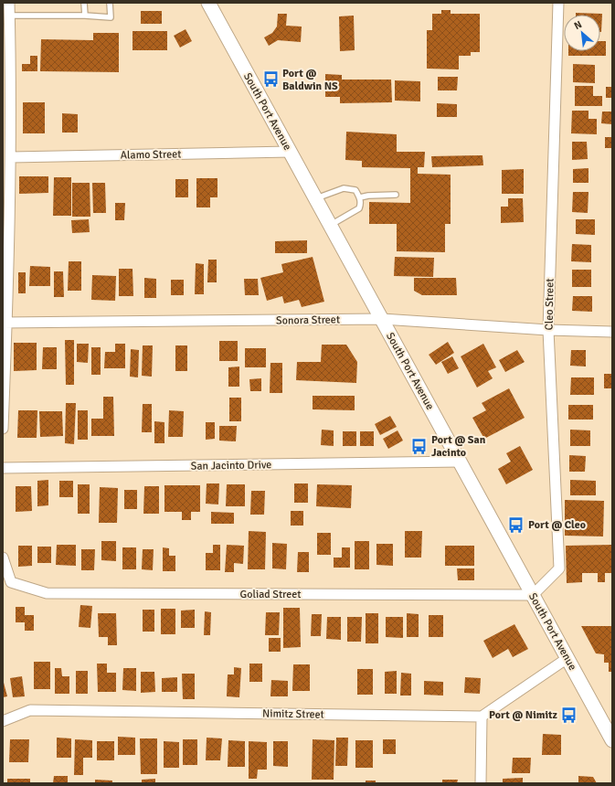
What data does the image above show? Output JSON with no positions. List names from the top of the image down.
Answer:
{
  "streets": {
    "main road": ["South Port Avenue"],
    "street": [
      "Alamo Street",
      "Cleo Street",
      "Sonora Street",
      "San Jacinto Drive",
      "Goliad Street",
      "Nimitz Street"
    ]
  },
  "crossings": [
    ["South Port Avenue", "Alamo Street"],
    ["South Port Avenue", "Cleo Street"],
    ["South Port Avenue", "Sonora Street"],
    ["South Port Avenue", "San Jacinto Drive"],
    ["South Port Avenue", "Goliad Street"],
    ["Cleo Street", "Sonora Street"],
    ["Cleo Street", "Goliad Street"]
  ],
  "places": {
    "bus stop": [
      "Port @ Baldwin NS",
      "Port @ San Jacinto",
      "Port @ Cleo",
      "Port @ Nimitz"
    ]
  },
  "north": "top left"
}
